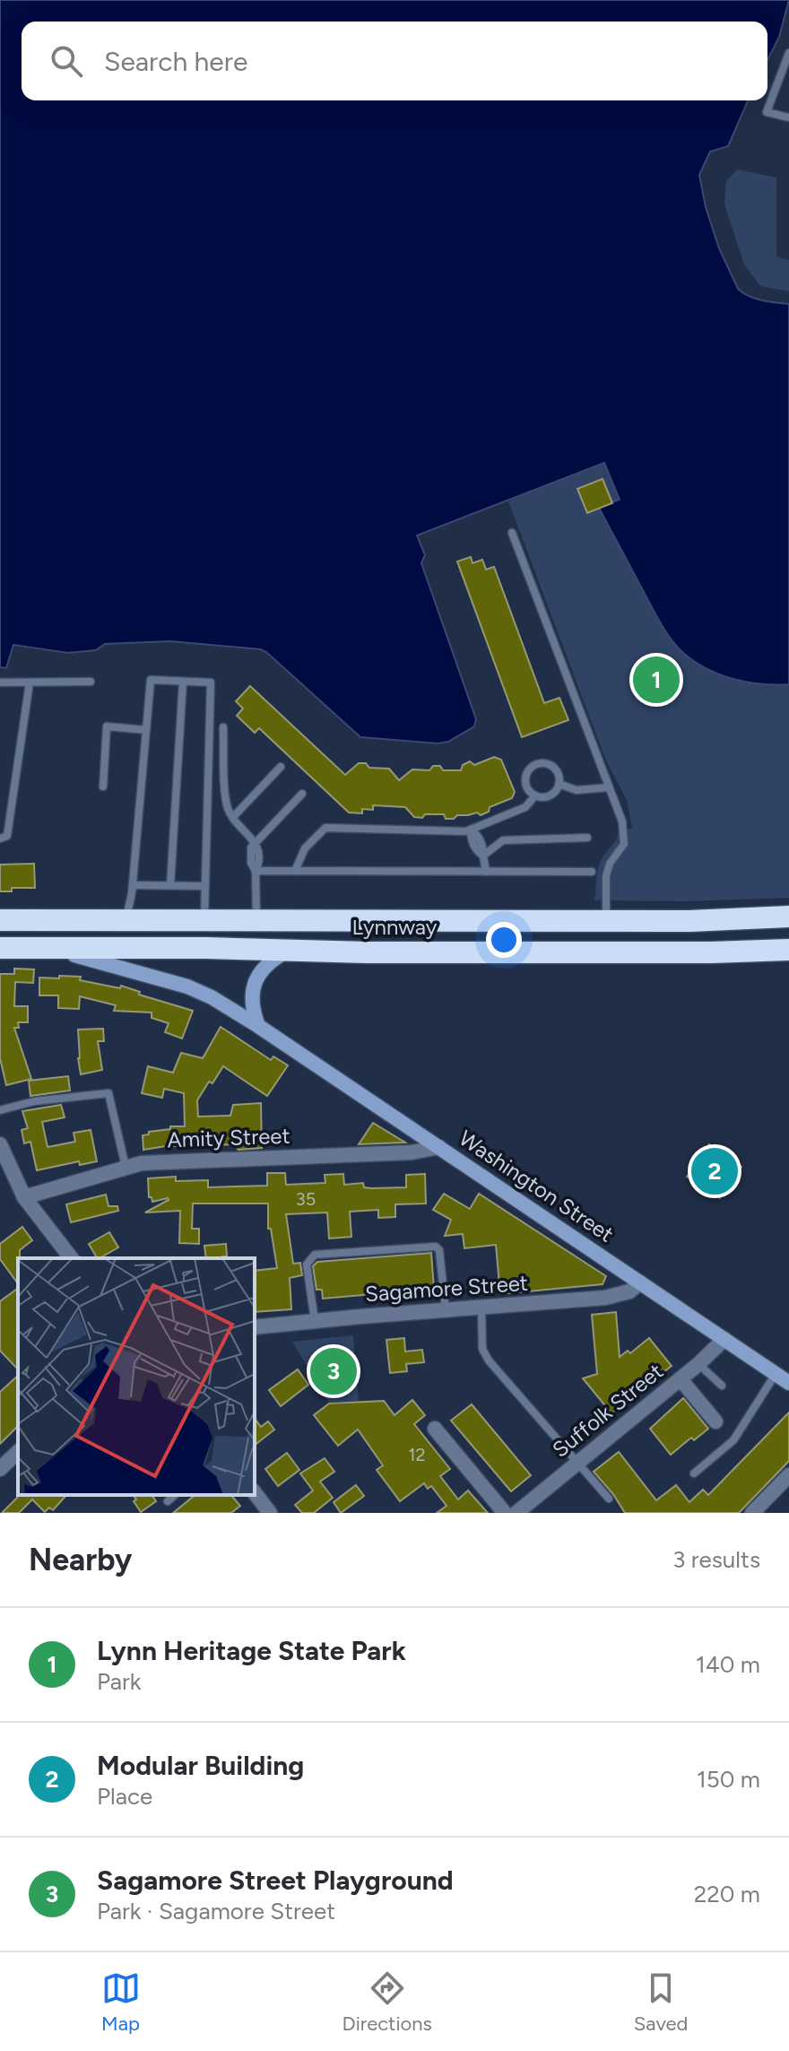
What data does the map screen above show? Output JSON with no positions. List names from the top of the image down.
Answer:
{
  "streets": {
    "highway": ["Lynnway"],
    "main road": ["Washington Street"],
    "street": ["Amity Street", "Sagamore Street", "Suffolk Street"]
  },
  "crossings": [
    ["Lynnway", "Washington Street"],
    ["Amity Street", "Washington Street"],
    ["Washington Street", "Sagamore Street"],
    ["Washington Street", "Suffolk Street"]
  ],
  "house_numbers": ["35", "12"],
  "page": {
    "search": "Search here",
    "pins": ["1", "2", "3"],
    "heading": ["Nearby", "3 results"],
    "list": [
      {
        "mark": "1",
        "name": "Lynn Heritage State Park",
        "note": "Park",
        "value": "140 m"
      },
      {
        "mark": "2",
        "name": "Modular Building",
        "note": "Place",
        "value": "150 m"
      },
      {
        "mark": "3",
        "name": "Sagamore Street Playground",
        "note": "Park · Sagamore Street",
        "value": "220 m"
      }
    ],
    "nav": ["Map", "Directions", "Saved"]
  }
}
